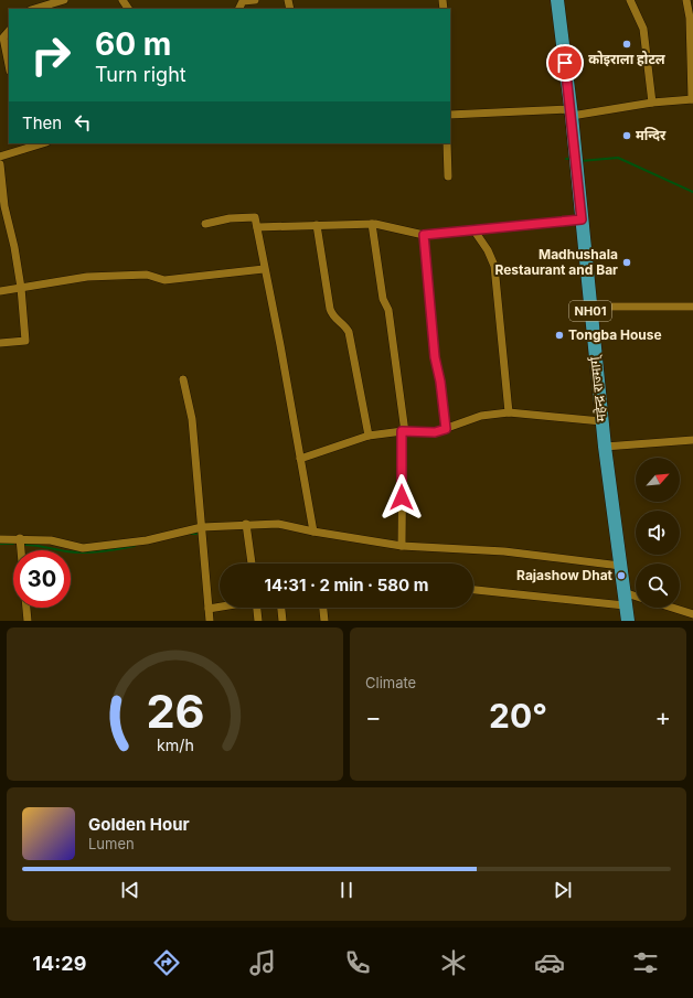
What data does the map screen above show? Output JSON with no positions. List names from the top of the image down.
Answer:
{
  "streets": {
    "highway": ["NH01", "महेन्द्र राज्मार्ग्"]
  },
  "places": [
    "कोइराला होटल",
    "मन्दिर",
    "Madhushala Restaurant and Bar",
    "Tongba House",
    "Rajashow Dhat"
  ],
  "north": "top right",
  "page": {
    "turn": ["60 m", "Turn right"],
    "then": "Then",
    "limit": "30",
    "trip": "14:31 · 2 min · 580 m",
    "tile": "Climate",
    "heat": ["−", "20°", "+"],
    "song": ["Golden Hour", "Lumen"],
    "tabs": "14:29",
    "gauge": ["26", "km/h"]
  }
}
